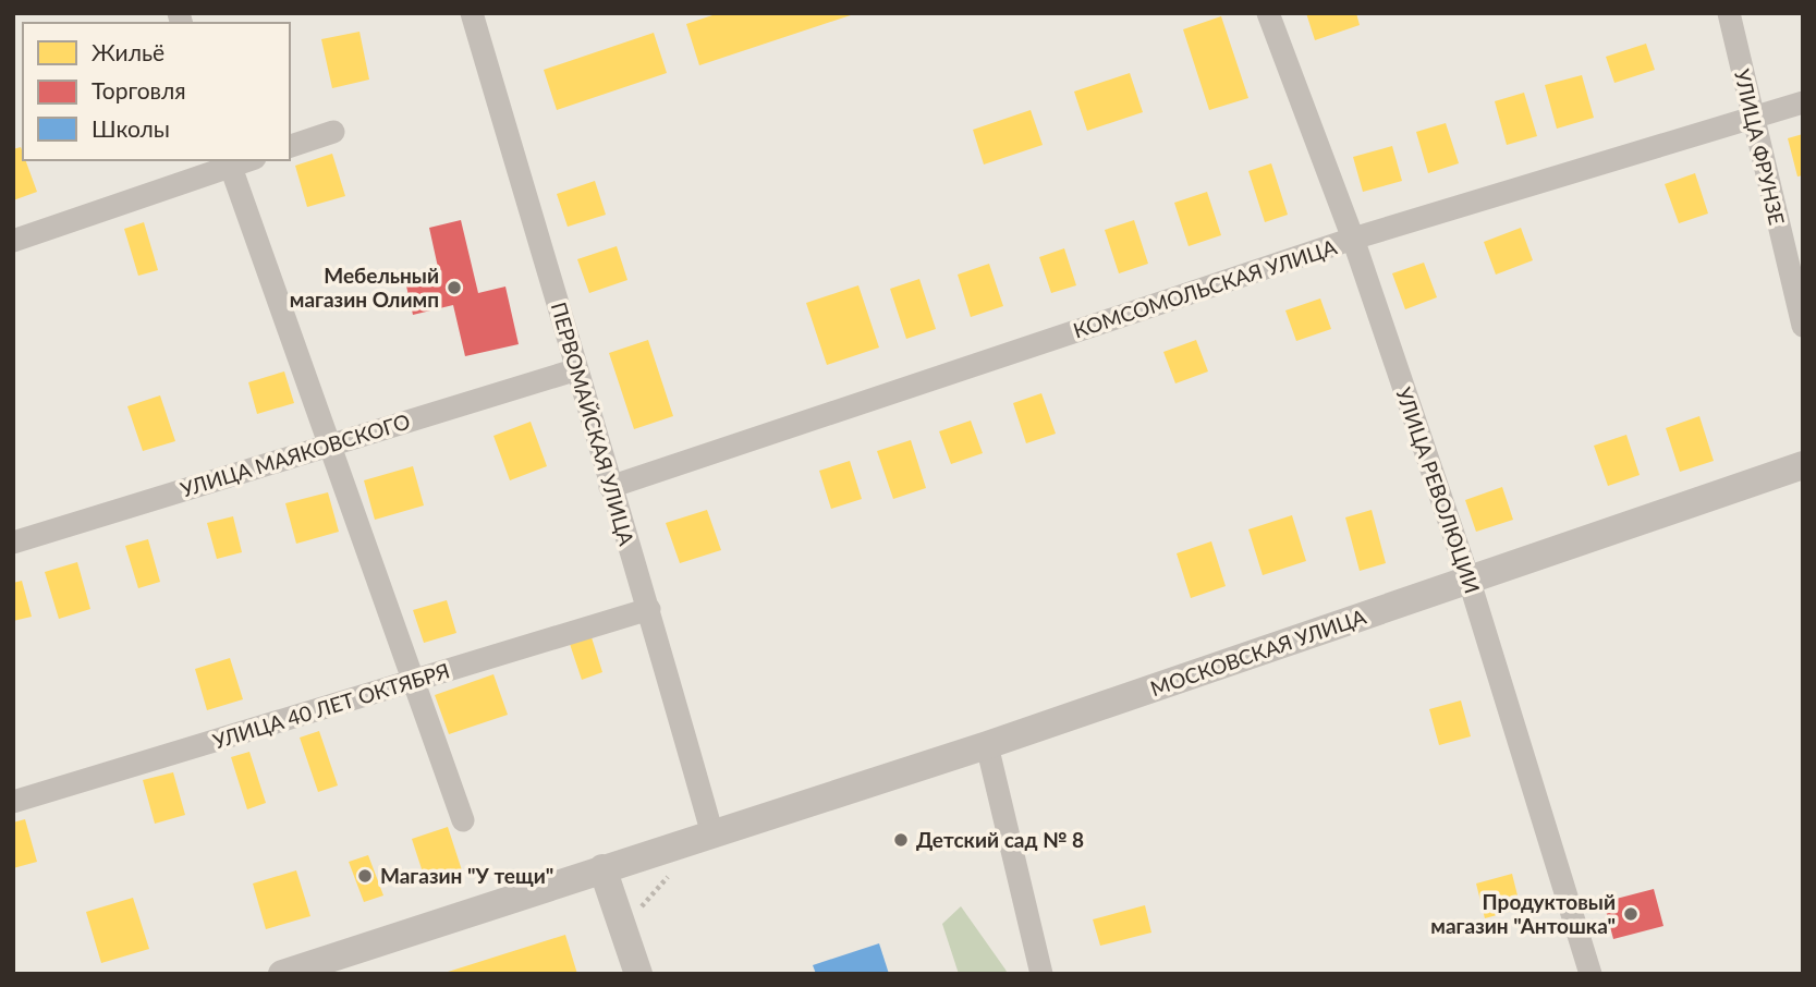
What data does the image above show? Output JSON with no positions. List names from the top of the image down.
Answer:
{
  "streets": {
    "street": [
      "УЛИЦА ФРУНЗЕ",
      "КОМСОМОЛЬСКАЯ УЛИЦА",
      "ПЕРВОМАЙСКАЯ УЛИЦА",
      "УЛИЦА МАЯКОВСКОГО",
      "УЛИЦА РЕВОЛЮЦИИ",
      "МОСКОВСКАЯ УЛИЦА",
      "УЛИЦА 40 ЛЕТ ОКТЯБРЯ"
    ]
  },
  "crossings": [
    ["УЛИЦА ФРУНЗЕ", "КОМСОМОЛЬСКАЯ УЛИЦА"],
    ["КОМСОМОЛЬСКАЯ УЛИЦА", "ПЕРВОМАЙСКАЯ УЛИЦА"],
    ["КОМСОМОЛЬСКАЯ УЛИЦА", "УЛИЦА РЕВОЛЮЦИИ"],
    ["ПЕРВОМАЙСКАЯ УЛИЦА", "УЛИЦА МАЯКОВСКОГО"],
    ["ПЕРВОМАЙСКАЯ УЛИЦА", "МОСКОВСКАЯ УЛИЦА"],
    ["ПЕРВОМАЙСКАЯ УЛИЦА", "УЛИЦА 40 ЛЕТ ОКТЯБРЯ"],
    ["УЛИЦА РЕВОЛЮЦИИ", "МОСКОВСКАЯ УЛИЦА"]
  ],
  "places": [
    "Мебельный магазин Олимп",
    "Детский сад № 8",
    "Магазин \"У тещи\"",
    "Продуктовый магазин \"Антошка\""
  ],
  "legend": ["Жильё", "Торговля", "Школы"]
}
